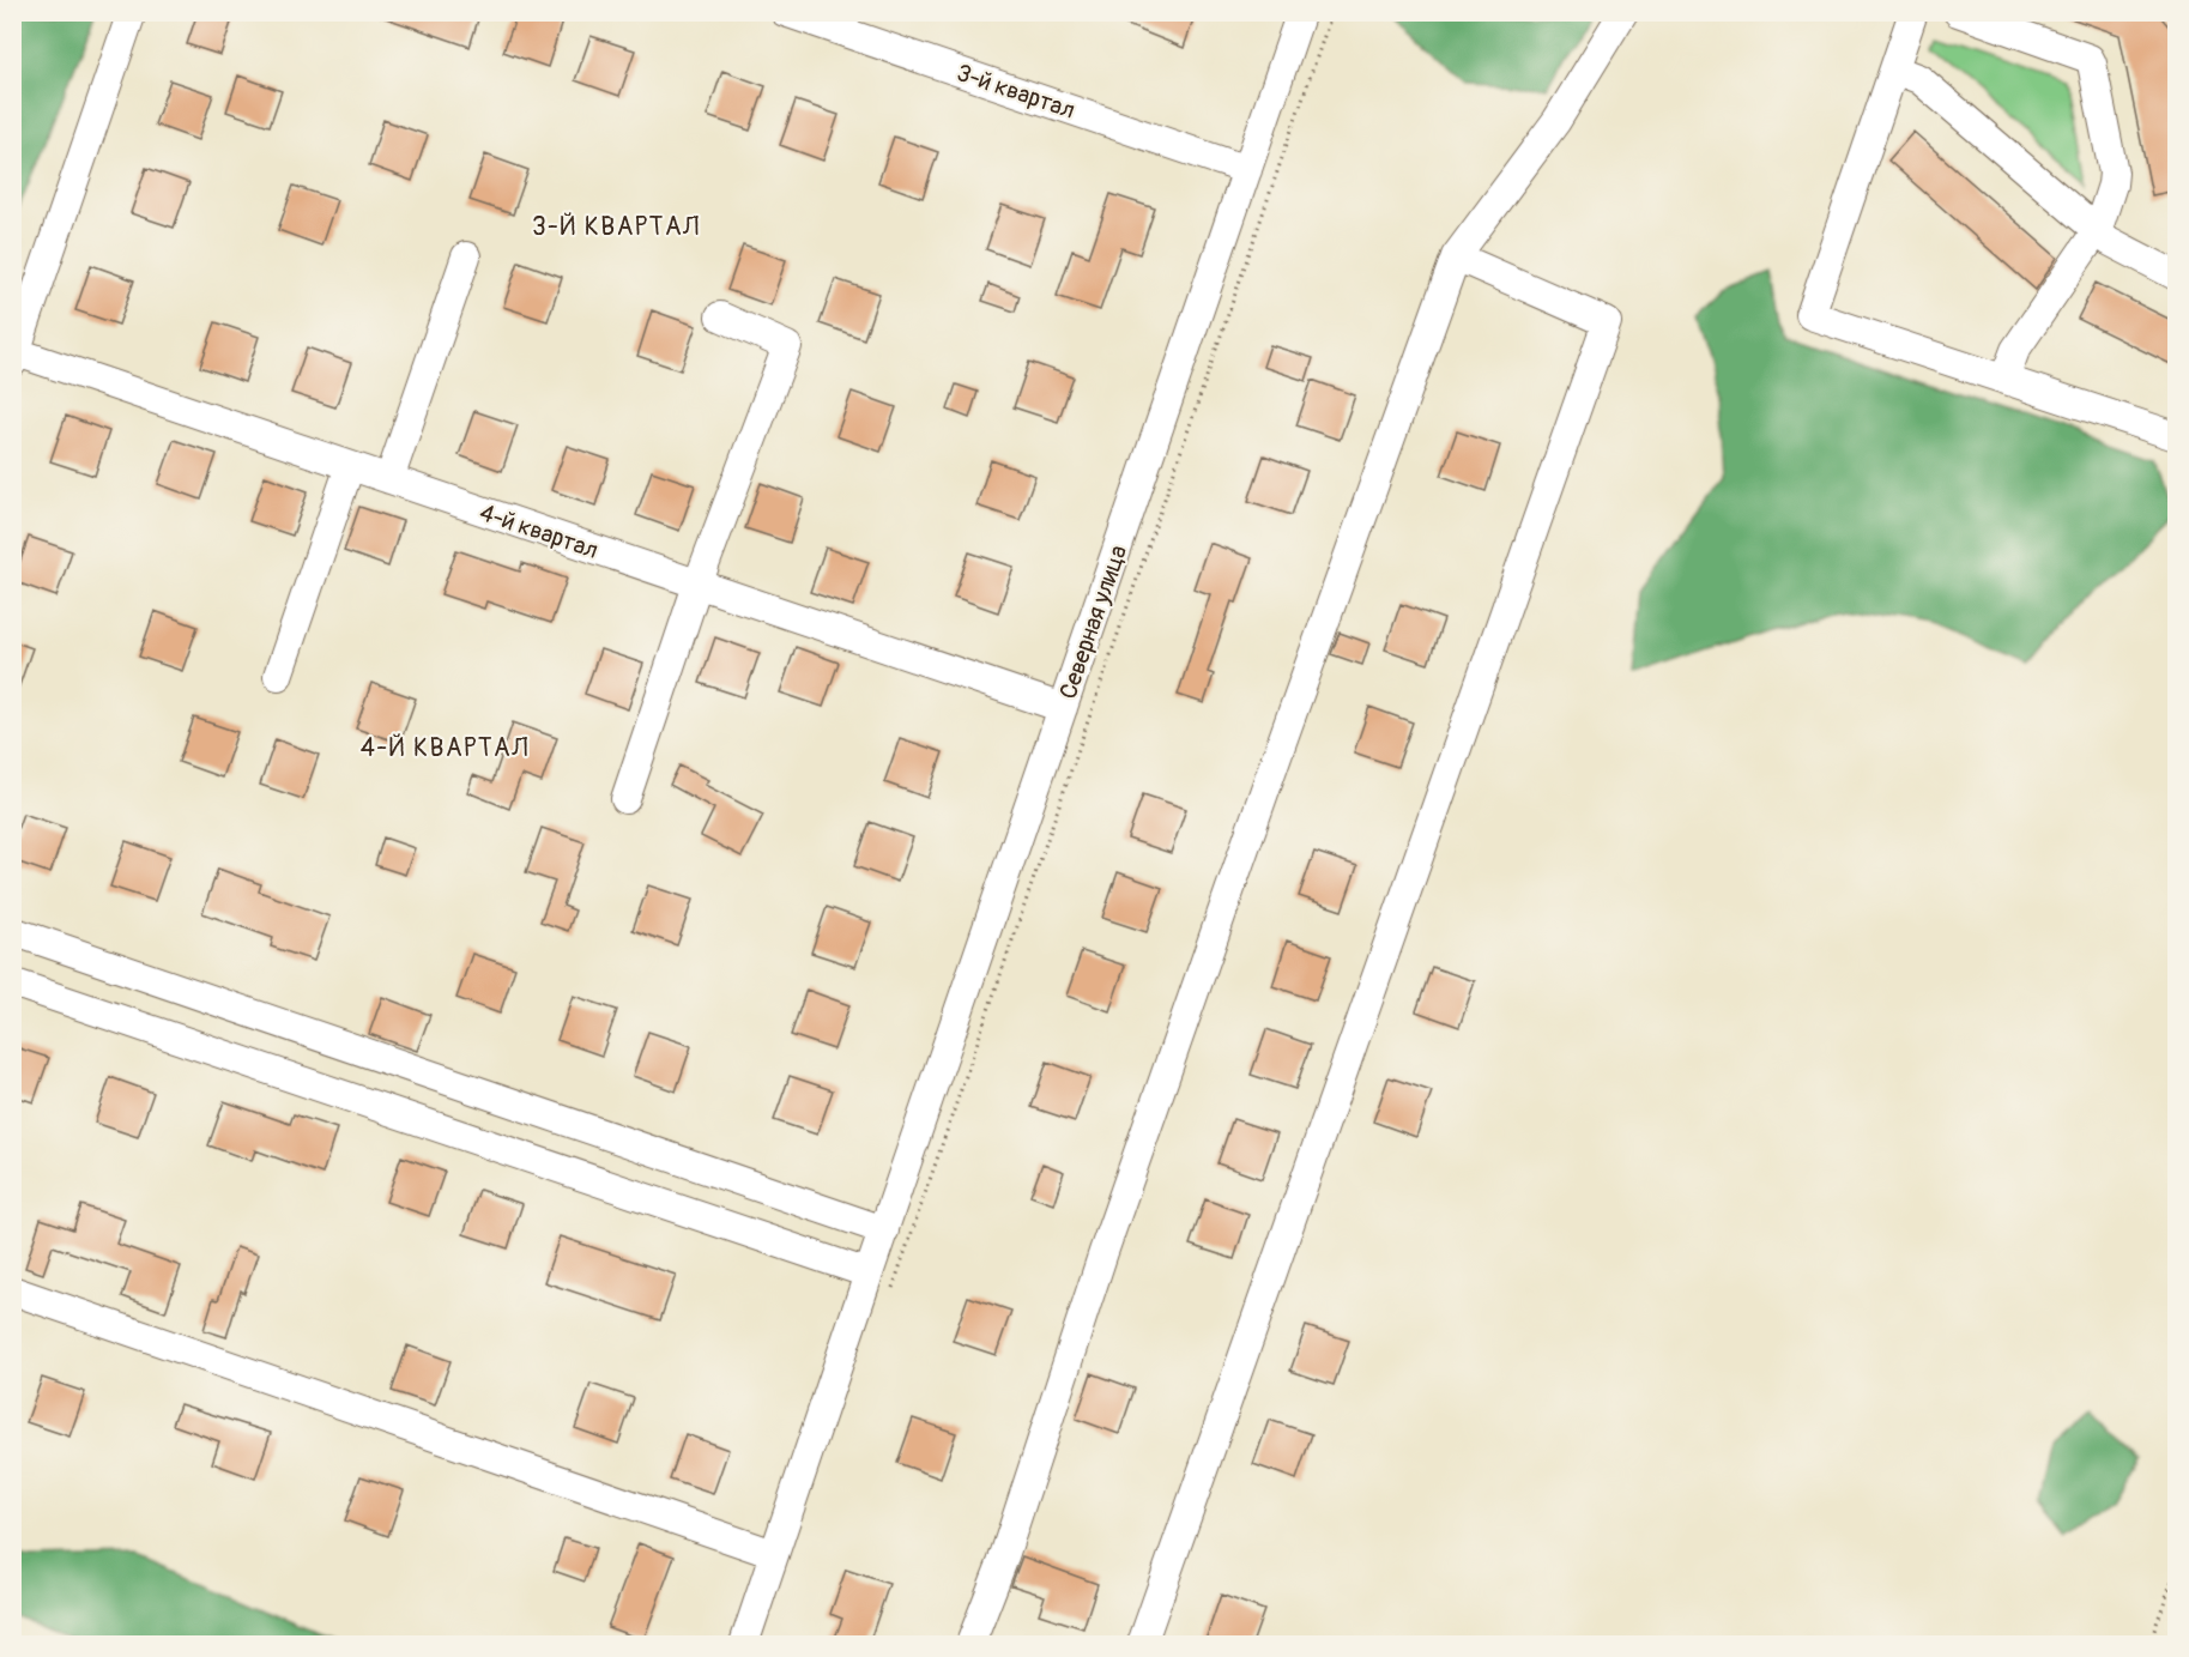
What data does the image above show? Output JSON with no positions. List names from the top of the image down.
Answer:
{
  "streets": {
    "street": ["3-й квартал", "4-й квартал", "Северная улица"]
  },
  "crossings": [
    ["3-й квартал", "Северная улица"],
    ["4-й квартал", "Северная улица"]
  ],
  "districts": ["3-Й КВАРТАЛ", "4-Й КВАРТАЛ"]
}
